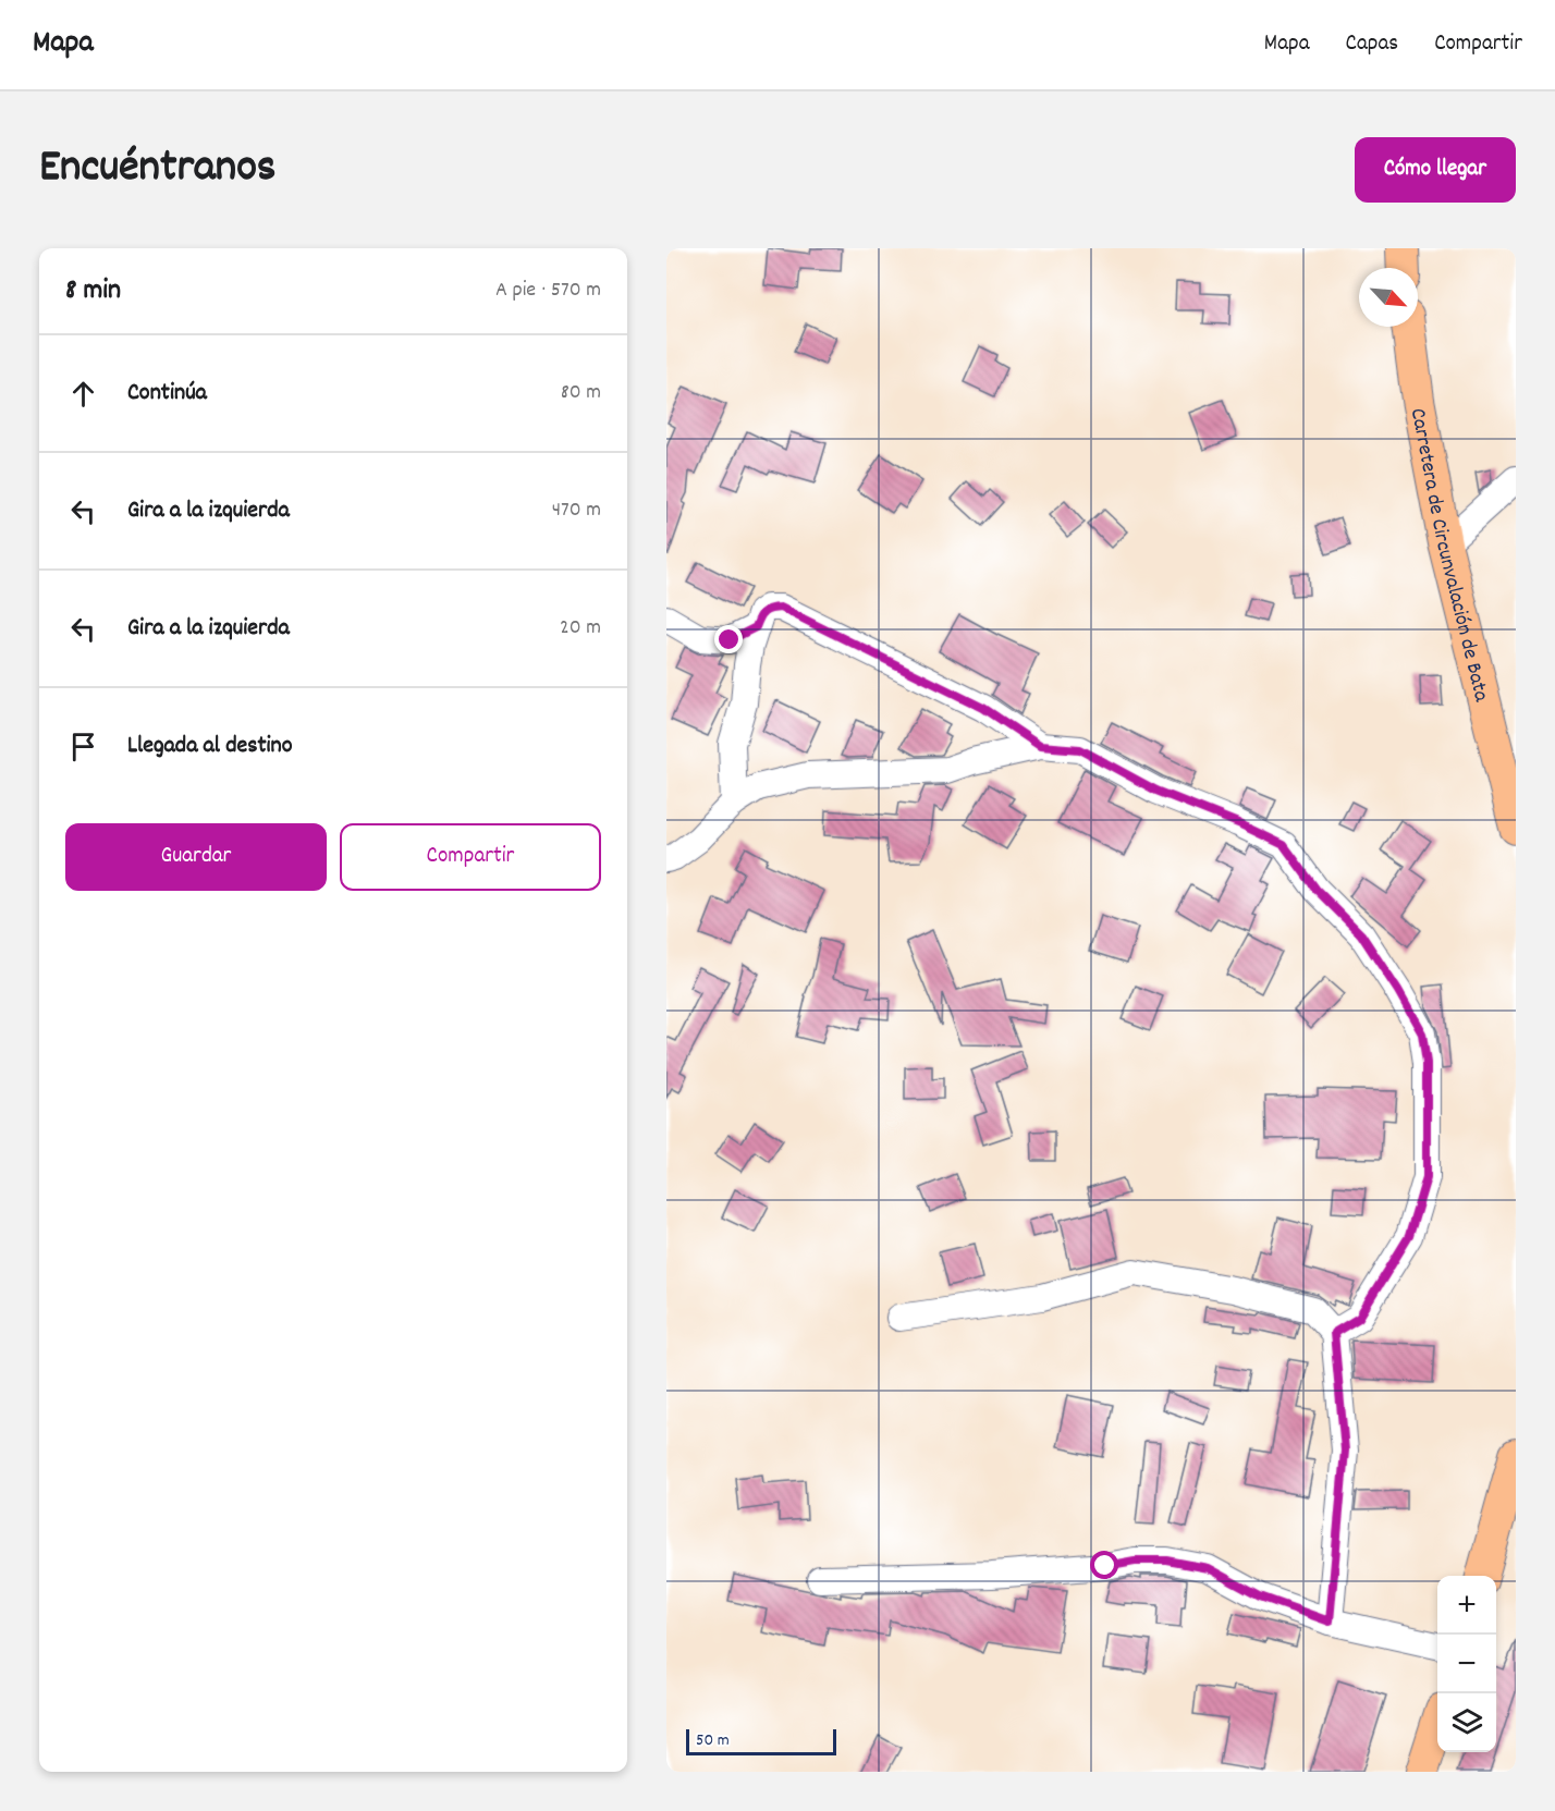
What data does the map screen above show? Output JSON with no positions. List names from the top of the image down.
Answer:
{
  "streets": {
    "main road": ["Carretera de Circunvalación de Bata"]
  },
  "scale_bar": "50 m",
  "north": "bottom right",
  "page": {
    "header": "Mapa",
    "nav": ["Mapa", "Capas", "Compartir"],
    "title": "Encuéntranos",
    "buttons": [
      "Cómo llegar",
      ["Guardar", "Compartir"]
    ],
    "heading": ["8 min", "A pie · 570 m"],
    "list": [
      ["Continúa", "80 m"],
      ["Gira a la izquierda", "470 m"],
      ["Gira a la izquierda", "20 m"],
      "Llegada al destino"
    ],
    "map_buttons": ["+", "−"],
    "scale": "50 m"
  }
}
